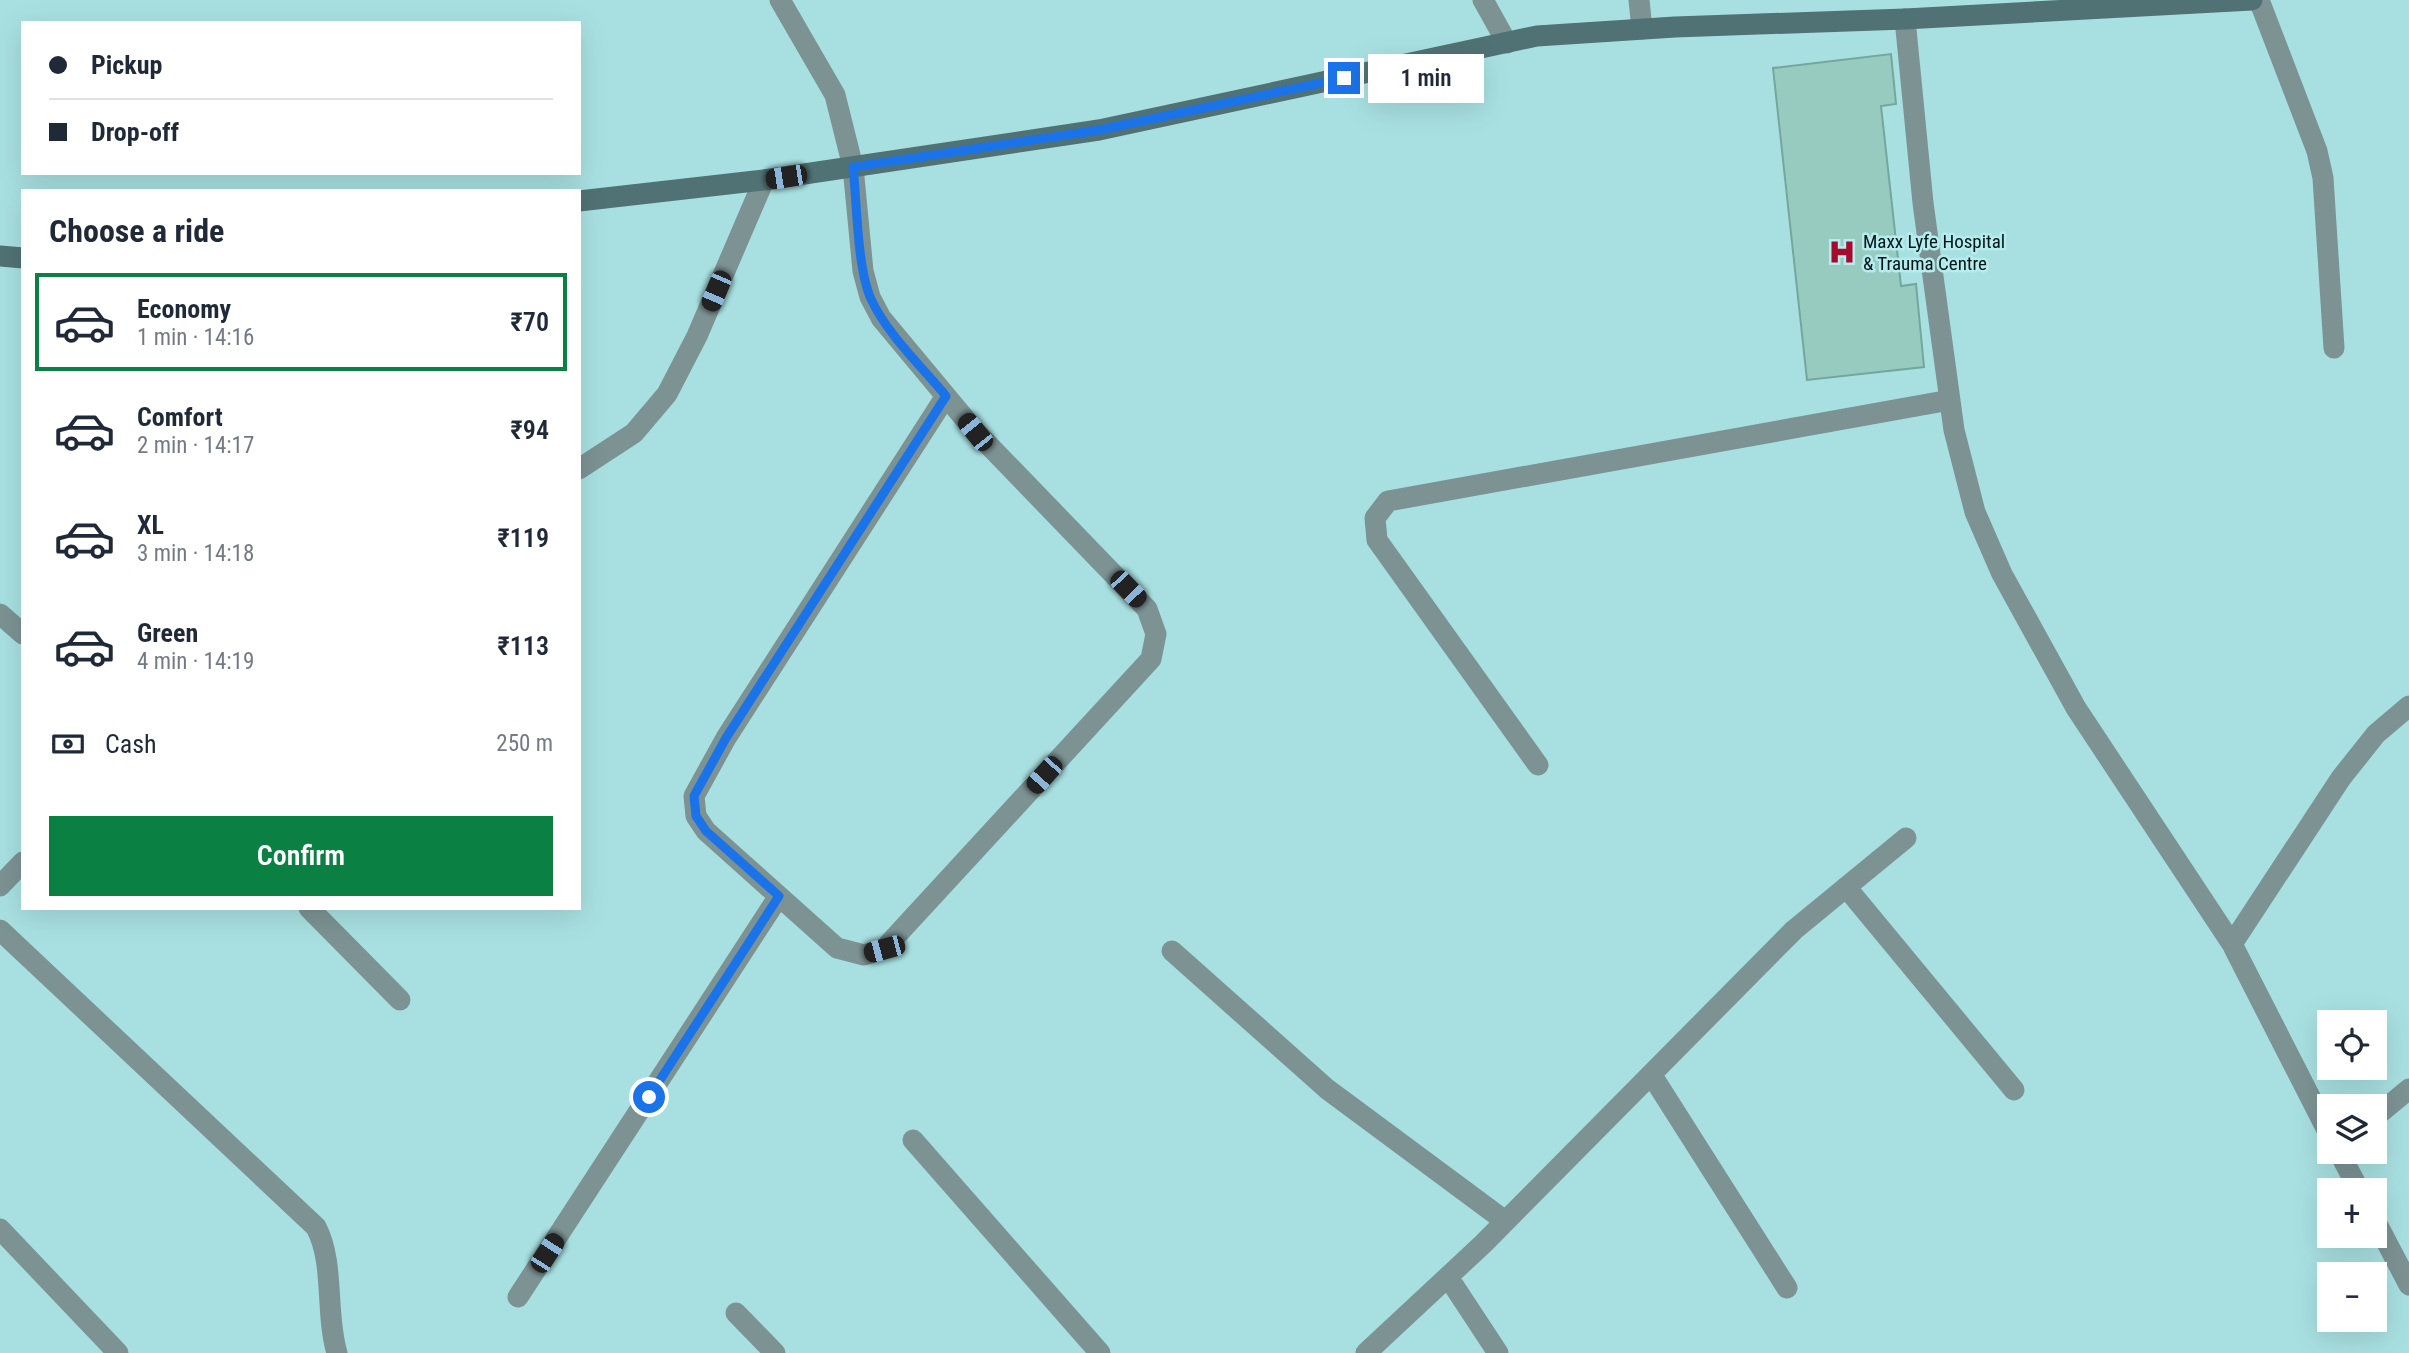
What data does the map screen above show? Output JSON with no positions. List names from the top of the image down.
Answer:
{
  "places": {
    "hospital": ["Maxx Lyfe Hospital & Trauma Centre"]
  },
  "page": {
    "banner": ["Pickup", "Drop-off"],
    "bubble": "1 min",
    "heading": "Choose a ride",
    "list": [
      {
        "name": "Economy",
        "note": "1 min · 14:16",
        "value": "₹70"
      },
      {
        "name": "Comfort",
        "note": "2 min · 14:17",
        "value": "₹94"
      },
      {
        "name": "XL",
        "note": "3 min · 14:18",
        "value": "₹119"
      },
      {
        "name": "Green",
        "note": "4 min · 14:19",
        "value": "₹113"
      }
    ],
    "pay": ["Cash", "250 m"],
    "buttons": "Confirm",
    "map_buttons": ["+", "−"]
  }
}
